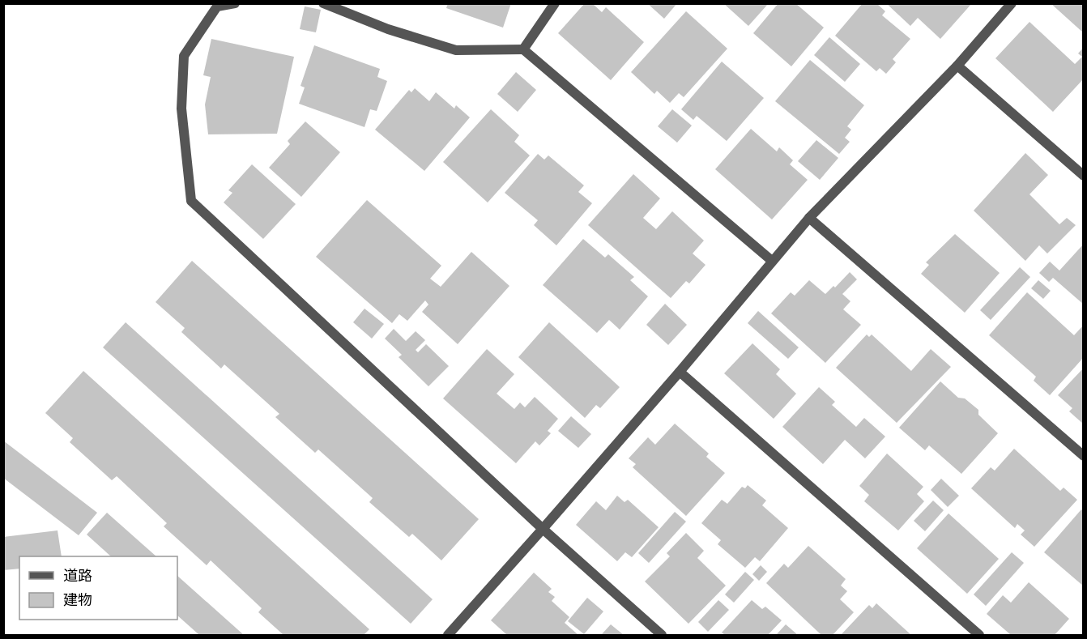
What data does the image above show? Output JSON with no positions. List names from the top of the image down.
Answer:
{
  "legend": ["道路", "建物"]
}
